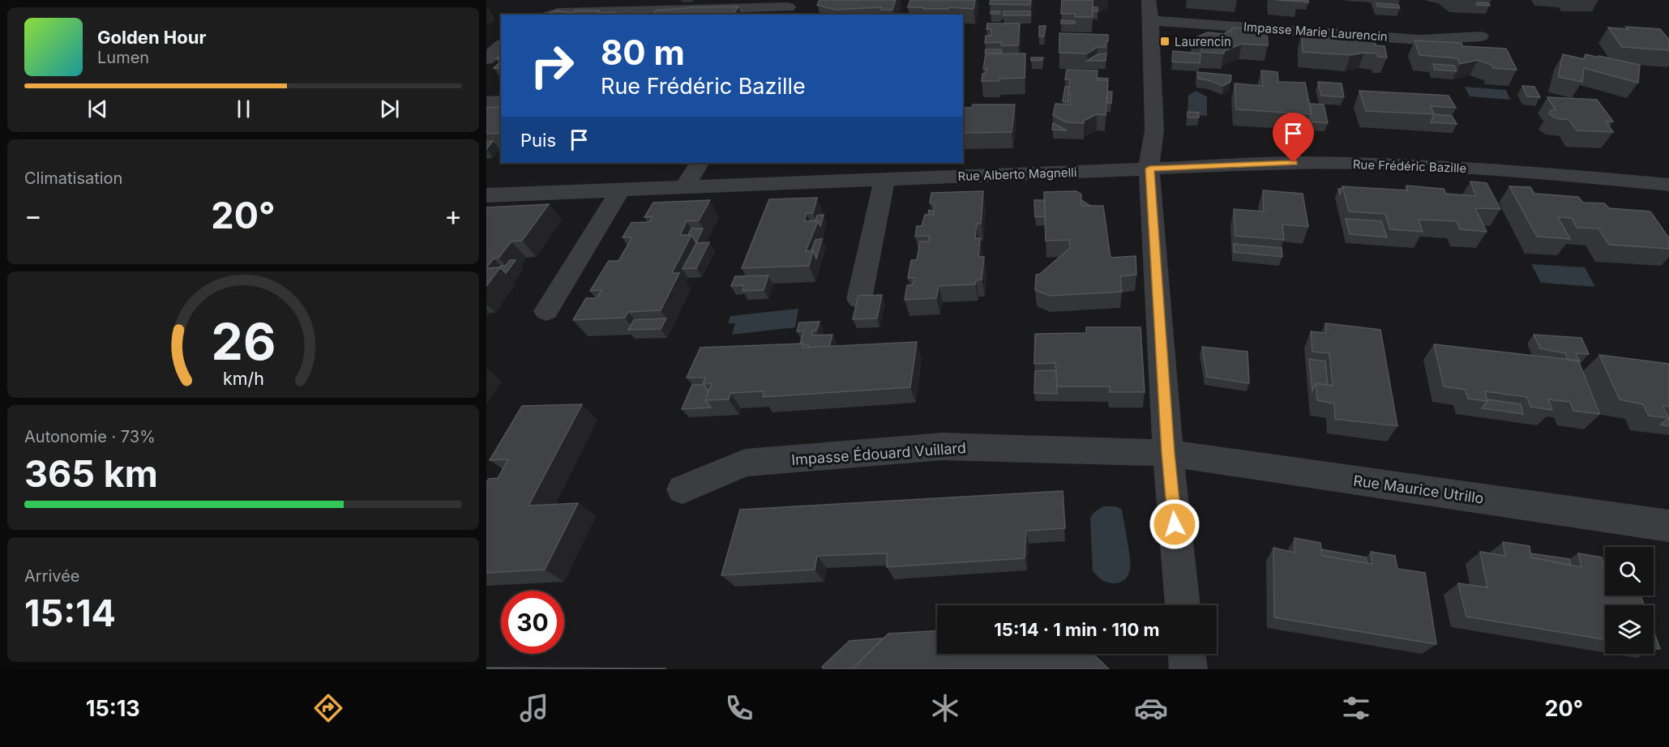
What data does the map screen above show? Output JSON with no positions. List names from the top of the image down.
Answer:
{
  "streets": {
    "street": [
      "Impasse Marie Laurencin",
      "Rue Frédéric Bazille",
      "Rue Alberto Magnelli",
      "Impasse Édouard Vuillard",
      "Rue Maurice Utrillo"
    ]
  },
  "crossings": [
    ["Rue Frédéric Bazille", "Rue Alberto Magnelli"],
    ["Impasse Édouard Vuillard", "Rue Maurice Utrillo"]
  ],
  "places": {
    "transit": ["Laurencin"]
  },
  "page": {
    "turn": ["80 m", "Rue Frédéric Bazille"],
    "song": ["Golden Hour", "Lumen"],
    "then": "Puis",
    "tile": [
      "Climatisation",
      ["Autonomie · 73%", "365 km"],
      ["Arrivée", "15:14"]
    ],
    "heat": ["−", "20°", "+"],
    "limit": "30",
    "trip": "15:14 · 1 min · 110 m",
    "tabs": ["15:13", "20°"],
    "gauge": ["26", "km/h"]
  }
}
